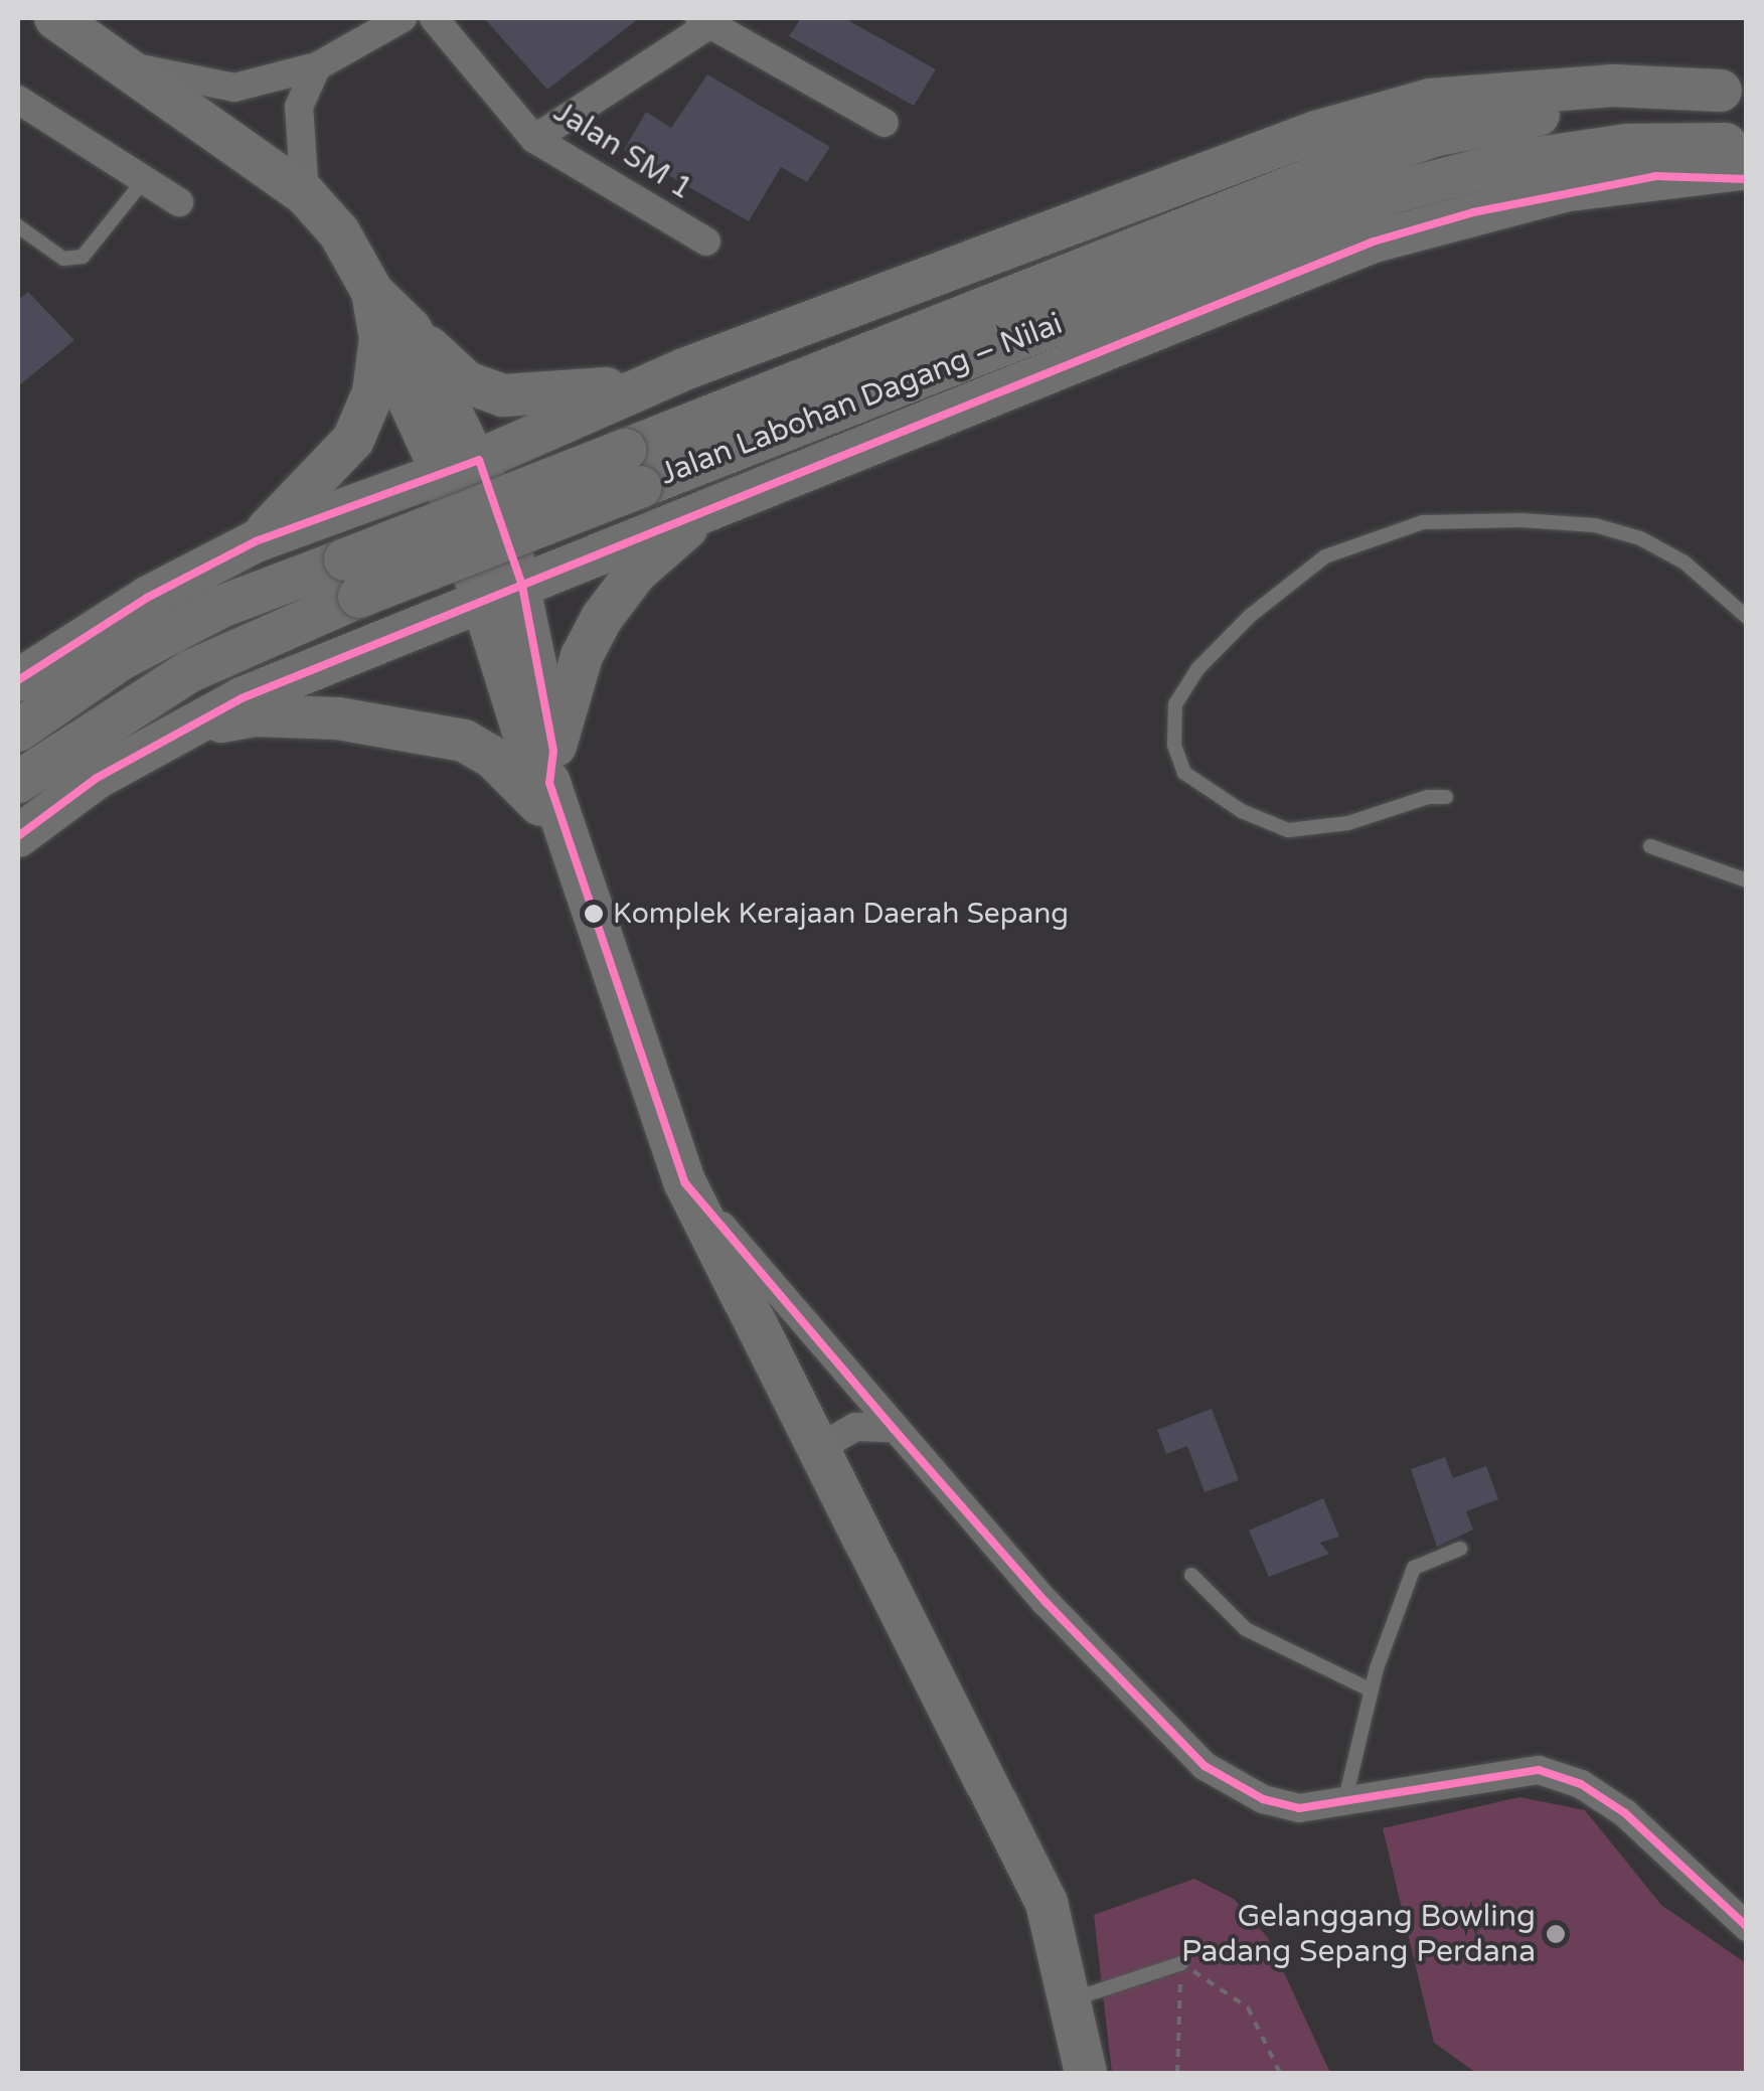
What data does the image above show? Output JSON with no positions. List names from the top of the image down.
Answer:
{
  "streets": {
    "main road": ["Jalan Labohan Dagang ‒ Nilai"],
    "street": ["Jalan SM 1"]
  },
  "places": ["Komplek Kerajaan Daerah Sepang", "Gelanggang Bowling Padang Sepang Perdana"]
}
